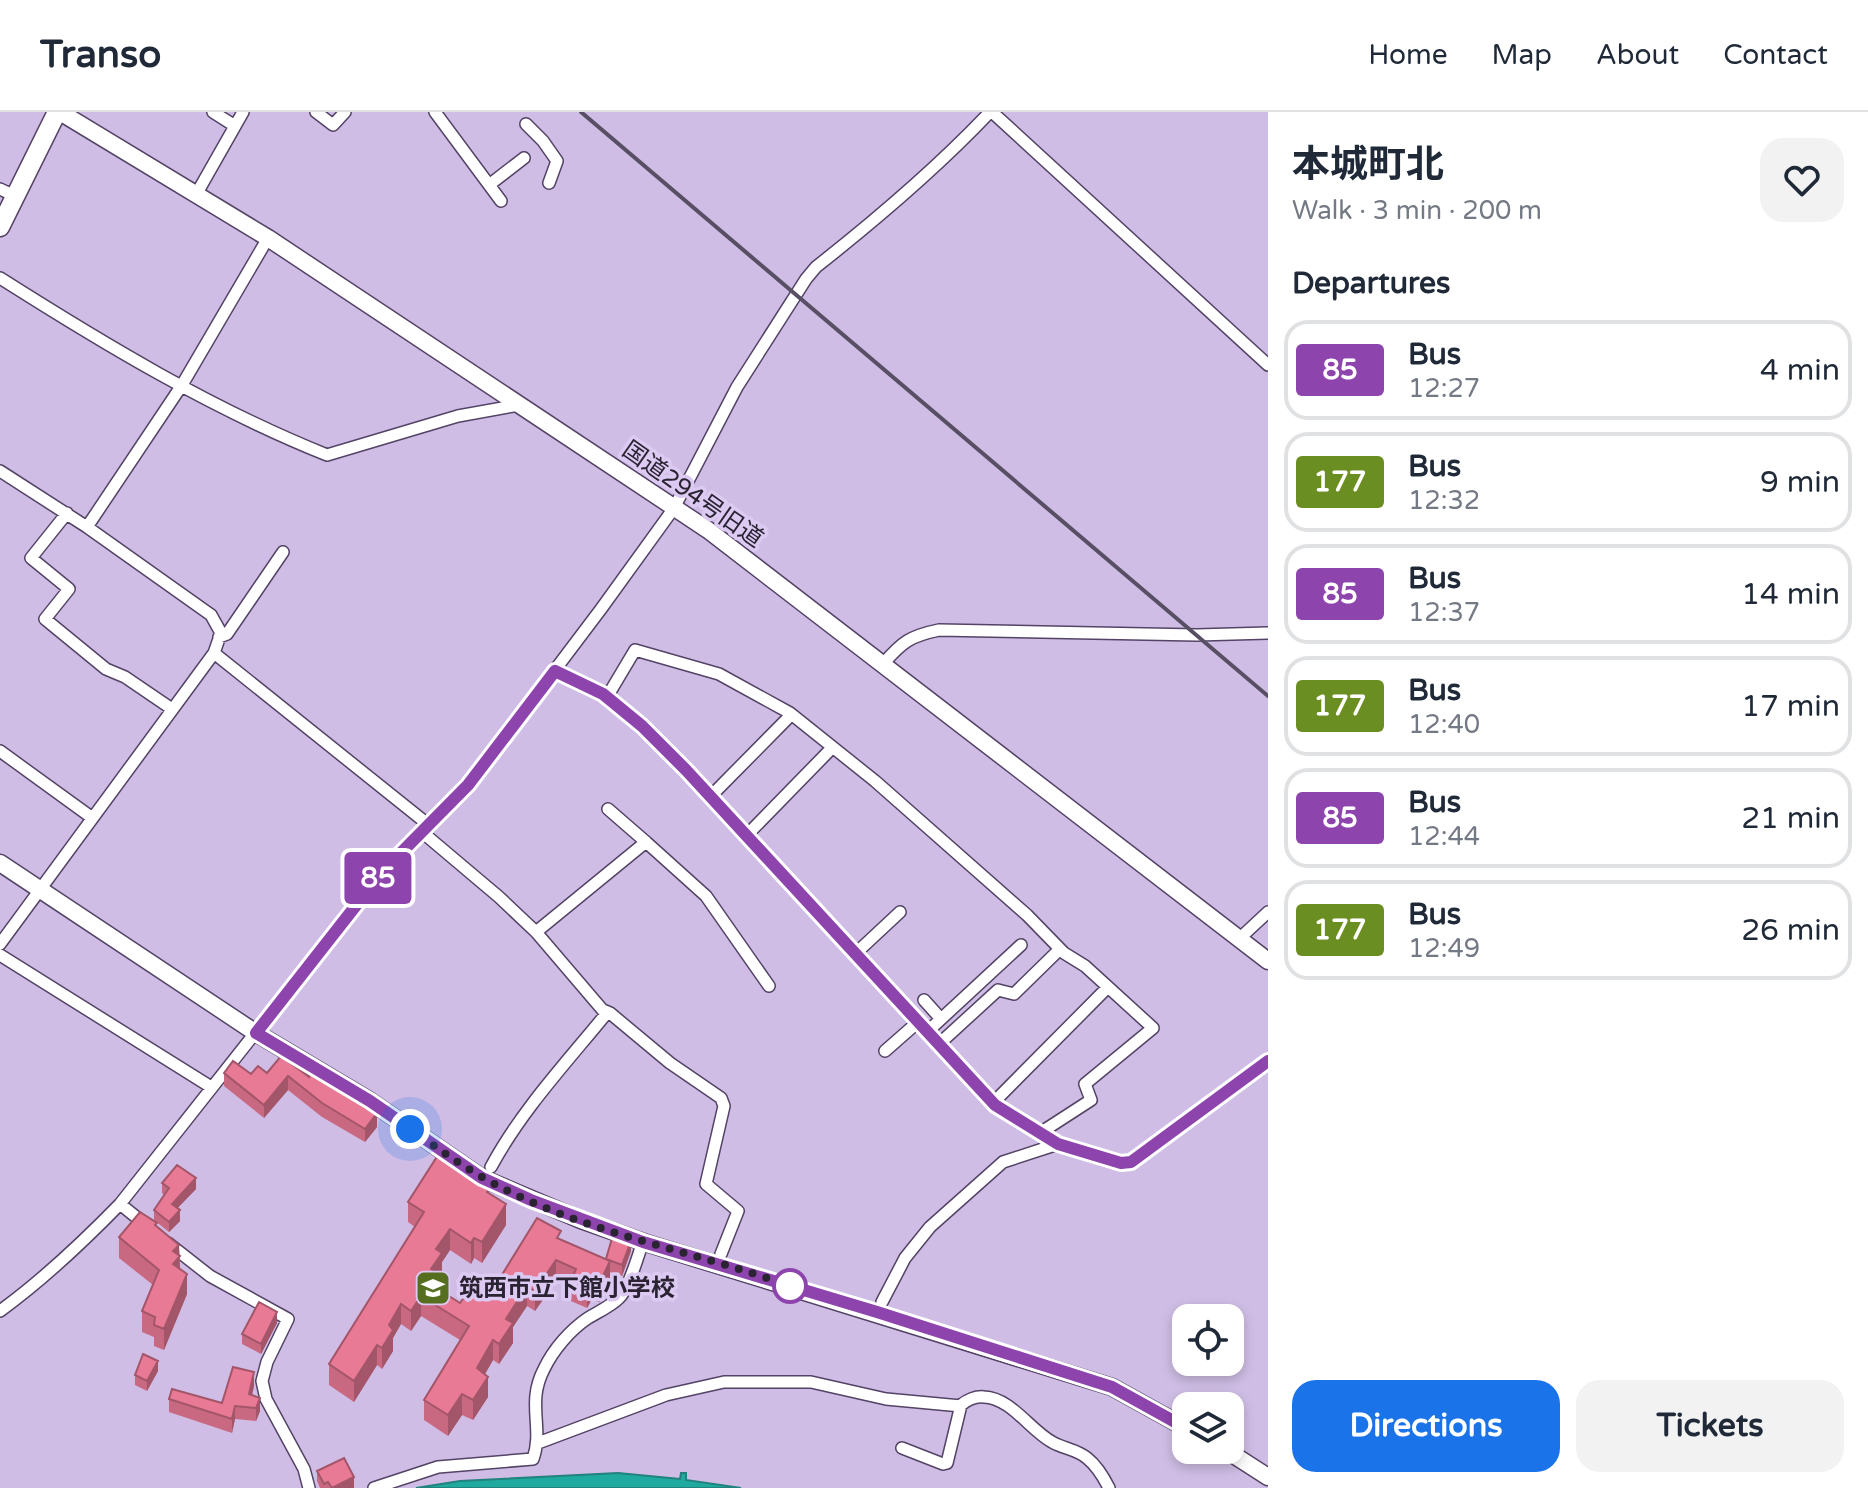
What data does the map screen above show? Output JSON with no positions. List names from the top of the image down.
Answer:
{
  "streets": {
    "street": ["国道294号旧道"]
  },
  "places": {
    "school or university": ["筑西市立下館小学校"]
  },
  "lines": ["bus line 85"],
  "page": {
    "header": "Transo",
    "nav": [
      "Home",
      "Map",
      "About",
      "Contact"
    ],
    "on_map": "85",
    "heading": [
      ["本城町北", "Walk · 3 min · 200 m"],
      "Departures"
    ],
    "list": [
      {
        "mark": "85",
        "name": "Bus",
        "note": "12:27",
        "value": "4 min"
      },
      {
        "mark": "177",
        "name": "Bus",
        "note": "12:32",
        "value": "9 min"
      },
      {
        "mark": "85",
        "name": "Bus",
        "note": "12:37",
        "value": "14 min"
      },
      {
        "mark": "177",
        "name": "Bus",
        "note": "12:40",
        "value": "17 min"
      },
      {
        "mark": "85",
        "name": "Bus",
        "note": "12:44",
        "value": "21 min"
      },
      {
        "mark": "177",
        "name": "Bus",
        "note": "12:49",
        "value": "26 min"
      }
    ],
    "buttons": ["Directions", "Tickets"]
  }
}
